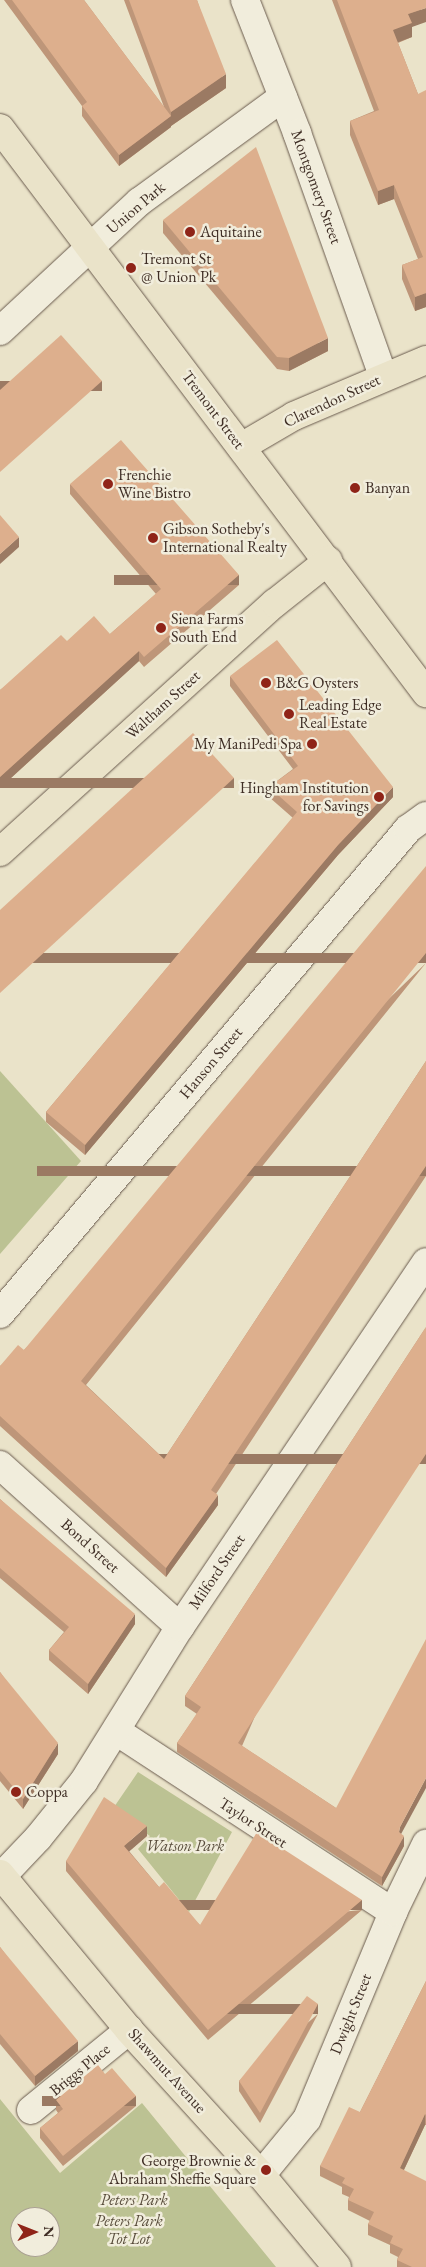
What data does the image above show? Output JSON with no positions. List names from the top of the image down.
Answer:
{
  "streets": {
    "main road": [
      "Clarendon Street",
      "Tremont Street",
      "Waltham Street",
      "Shawmut Avenue"
    ],
    "street": [
      "Montgomery Street",
      "Union Park",
      "Hanson Street",
      "Bond Street",
      "Milford Street",
      "Taylor Street",
      "Dwight Street",
      "Briggs Place"
    ]
  },
  "crossings": [
    ["Montgomery Street", "Union Park"],
    ["Montgomery Street", "Clarendon Street"],
    ["Union Park", "Tremont Street"],
    ["Clarendon Street", "Tremont Street"],
    ["Tremont Street", "Waltham Street"],
    ["Bond Street", "Milford Street"],
    ["Milford Street", "Taylor Street"],
    ["Milford Street", "Shawmut Avenue"],
    ["Taylor Street", "Dwight Street"],
    ["Dwight Street", "Shawmut Avenue"],
    ["Briggs Place", "Shawmut Avenue"]
  ],
  "parks": ["Watson Park", "Peters Park", "Peters Park Tot Lot"],
  "places": [
    "Aquitaine",
    "Tremont St @ Union Pk",
    "Frenchie Wine Bistro",
    "Banyan",
    "Gibson Sotheby's International Realty",
    "Siena Farms South End",
    "B&G Oysters",
    "Leading Edge Real Estate",
    "My ManiPedi Spa",
    "Hingham Institution for Savings",
    "Coppa",
    "George Brownie & Abraham Sheffie Square"
  ],
  "north": "right"
}
